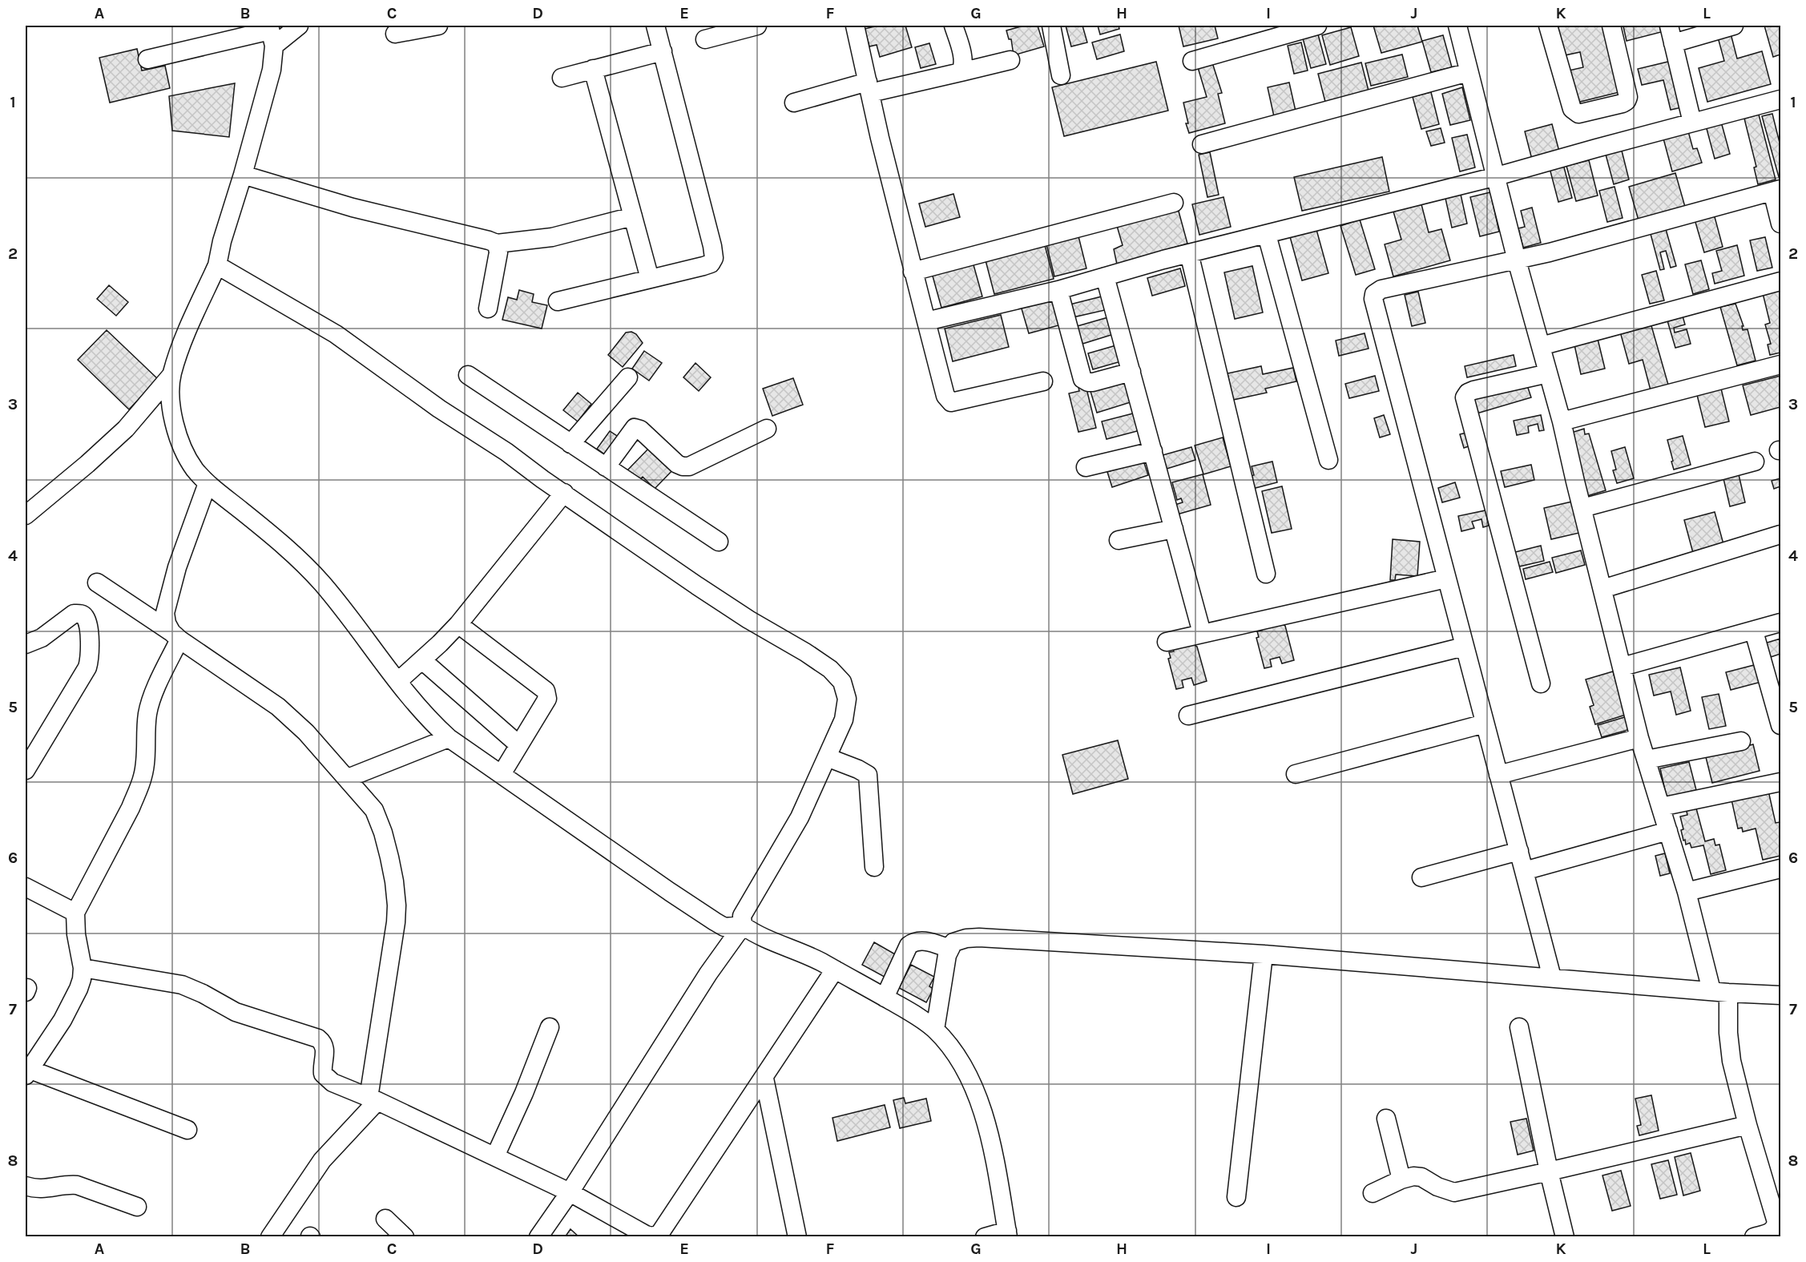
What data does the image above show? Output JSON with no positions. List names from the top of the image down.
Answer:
{
  "grid": {
    "columns": [
      "A",
      "B",
      "C",
      "D",
      "E",
      "F",
      "G",
      "H",
      "I",
      "J",
      "K",
      "L"
    ],
    "rows": [
      "1",
      "2",
      "3",
      "4",
      "5",
      "6",
      "7",
      "8"
    ]
  }
}
